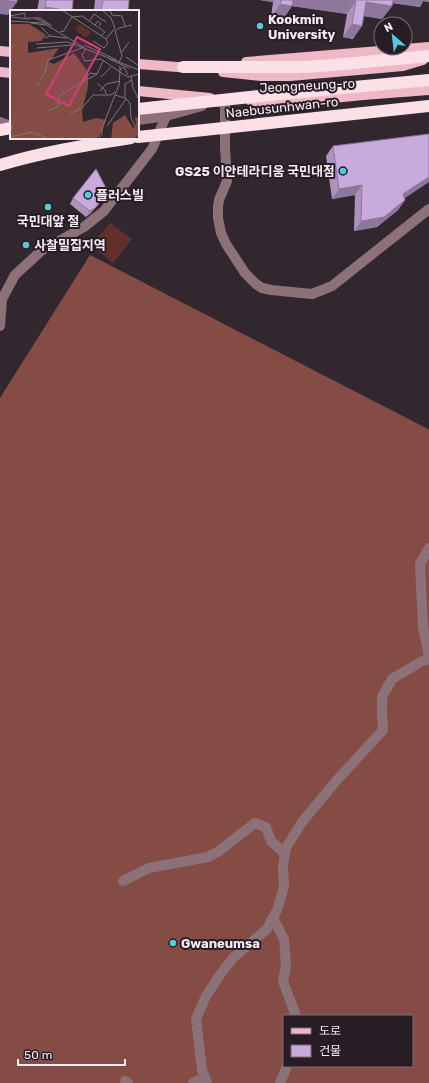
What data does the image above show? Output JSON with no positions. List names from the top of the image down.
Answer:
{
  "streets": {
    "highway": ["Naebusunhwan-ro"],
    "main road": ["Jeongneung-ro"]
  },
  "places": [
    "Kookmin University",
    "GS25 이안테라디움 국민대점",
    "플러스빌",
    "국민대앞 절",
    "사찰밀집지역",
    "Gwaneumsa"
  ],
  "legend": ["도로", "건물"],
  "scale_bar": "50 m",
  "north": "top left"
}
